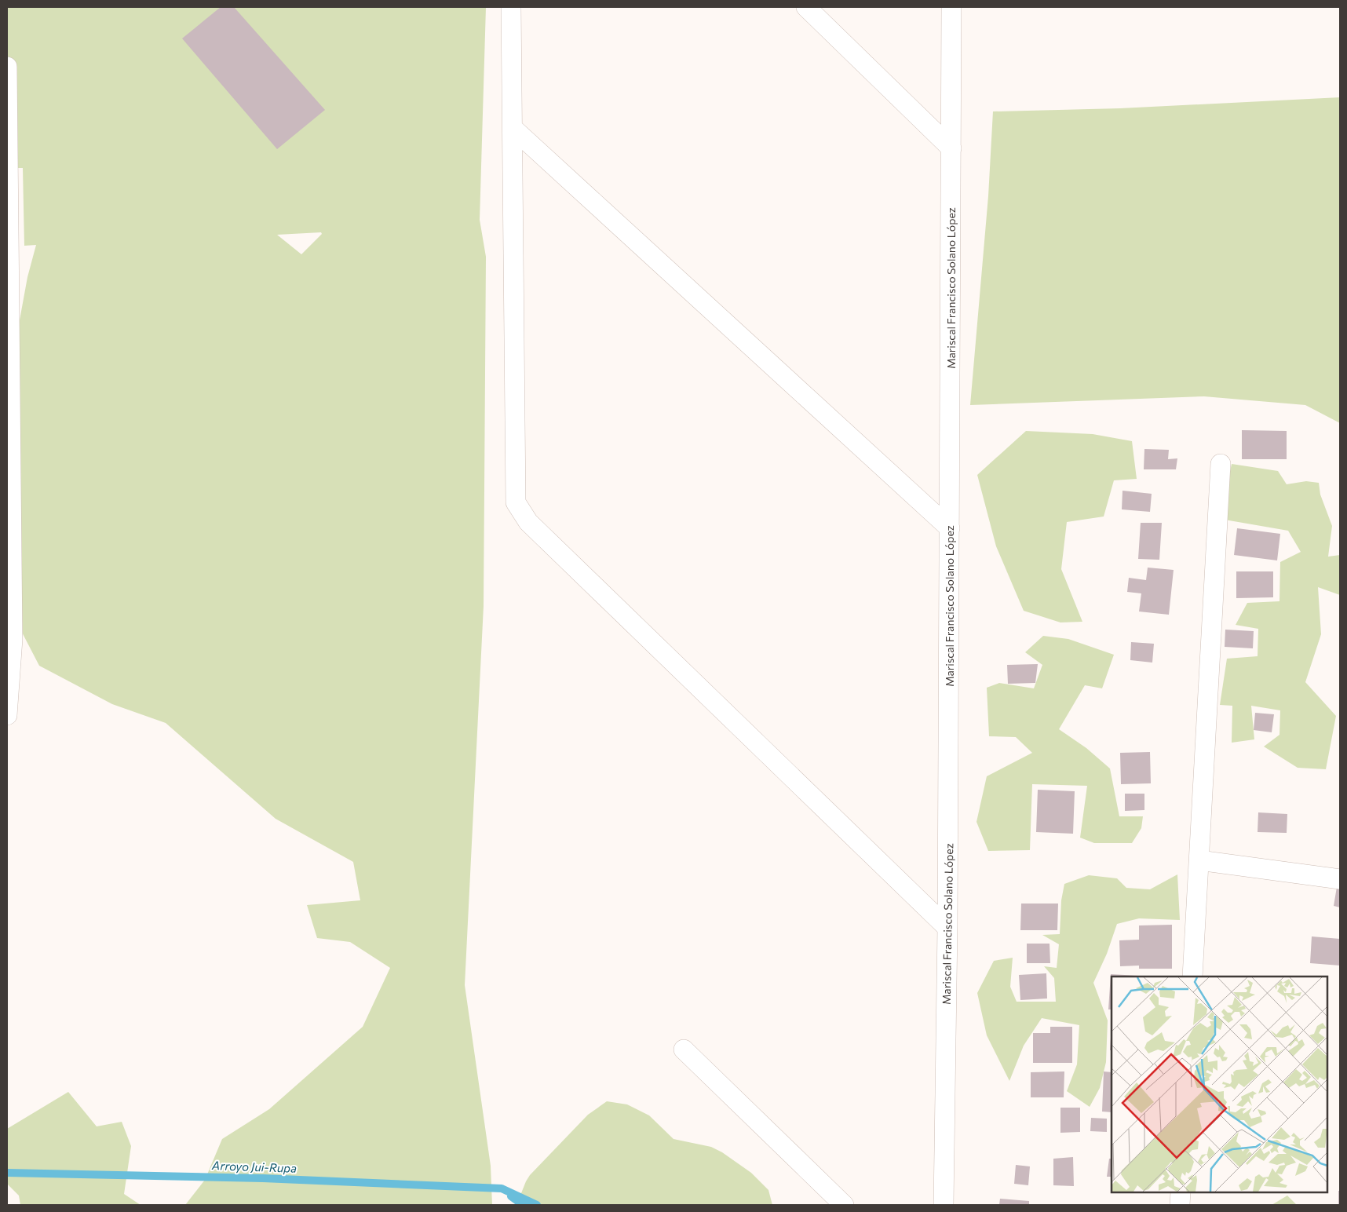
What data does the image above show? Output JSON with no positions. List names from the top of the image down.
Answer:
{
  "streets": {
    "street": ["Mariscal Francisco Solano López"]
  },
  "water": ["Arroyo Jui-Rupa"]
}
